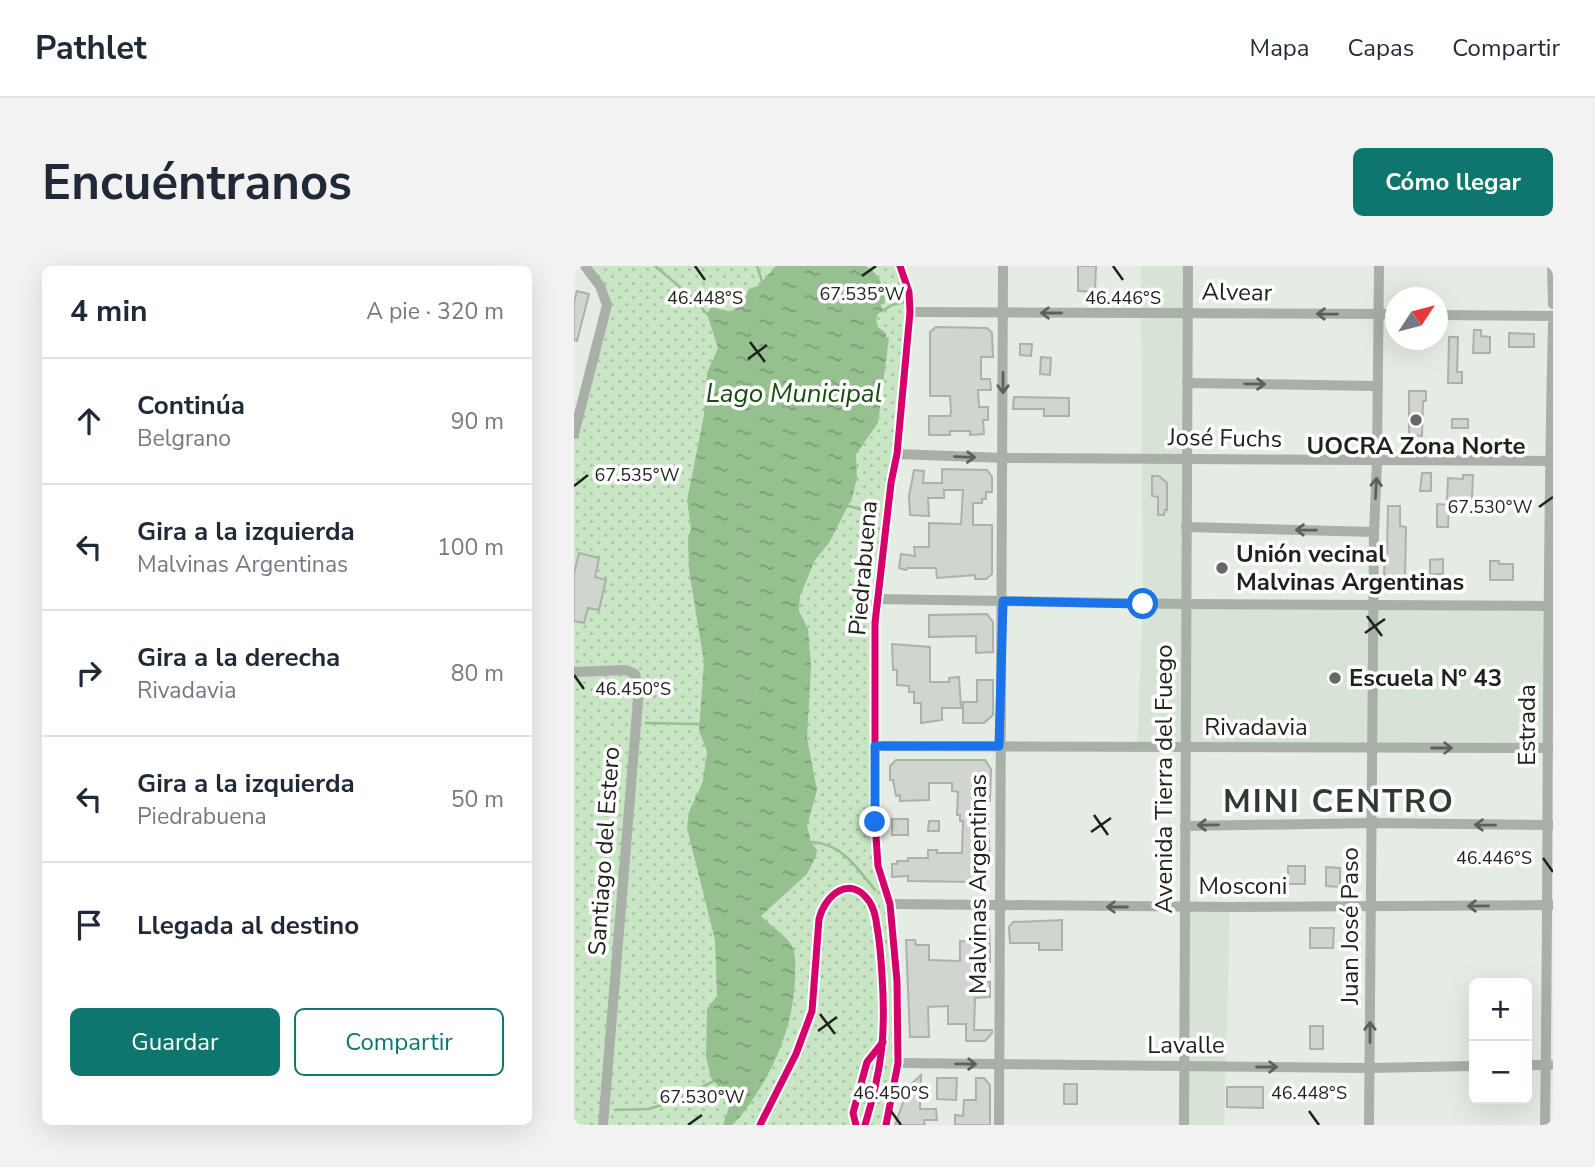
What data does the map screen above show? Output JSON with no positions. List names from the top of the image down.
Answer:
{
  "streets": {
    "street": [
      "Alvear",
      "José Fuchs",
      "Piedrabuena",
      "Estrada",
      "Rivadavia",
      "Avenida Tierra del Fuego",
      "Santiago del Estero",
      "Malvinas Argentinas",
      "Mosconi",
      "Juan José Paso",
      "Lavalle"
    ]
  },
  "crossings": [
    ["Alvear", "Piedrabuena"],
    ["Alvear", "Avenida Tierra del Fuego"],
    ["Alvear", "Malvinas Argentinas"],
    ["Alvear", "Juan José Paso"],
    ["José Fuchs", "Piedrabuena"],
    ["José Fuchs", "Estrada"],
    ["José Fuchs", "Avenida Tierra del Fuego"],
    ["José Fuchs", "Malvinas Argentinas"],
    ["José Fuchs", "Juan José Paso"],
    ["Piedrabuena", "Rivadavia"],
    ["Piedrabuena", "Mosconi"],
    ["Piedrabuena", "Lavalle"],
    ["Estrada", "Rivadavia"],
    ["Estrada", "Mosconi"],
    ["Rivadavia", "Avenida Tierra del Fuego"],
    ["Rivadavia", "Malvinas Argentinas"],
    ["Rivadavia", "Juan José Paso"],
    ["Avenida Tierra del Fuego", "Mosconi"],
    ["Avenida Tierra del Fuego", "Lavalle"],
    ["Malvinas Argentinas", "Mosconi"],
    ["Malvinas Argentinas", "Lavalle"],
    ["Mosconi", "Juan José Paso"],
    ["Juan José Paso", "Lavalle"]
  ],
  "one_way": ["Lavalle"],
  "districts": ["MINI CENTRO"],
  "water": ["Lago Municipal"],
  "places": ["UOCRA Zona Norte", "Unión vecinal Malvinas Argentinas", "Escuela Nº 43"],
  "north": "top right",
  "page": {
    "header": "Pathlet",
    "nav": ["Mapa", "Capas", "Compartir"],
    "buttons": [
      "Cómo llegar",
      ["Guardar", "Compartir"]
    ],
    "title": "Encuéntranos",
    "heading": ["4 min", "A pie · 320 m"],
    "list": [
      ["Continúa", "Belgrano", "90 m"],
      ["Gira a la izquierda", "Malvinas Argentinas", "100 m"],
      ["Gira a la derecha", "Rivadavia", "80 m"],
      ["Gira a la izquierda", "Piedrabuena", "50 m"],
      "Llegada al destino"
    ],
    "map_buttons": ["+", "−"]
  },
  "coordinates": [
    "67.535°W",
    "46.448°S",
    "46.446°S",
    "67.530°W",
    "46.450°S"
  ]
}
